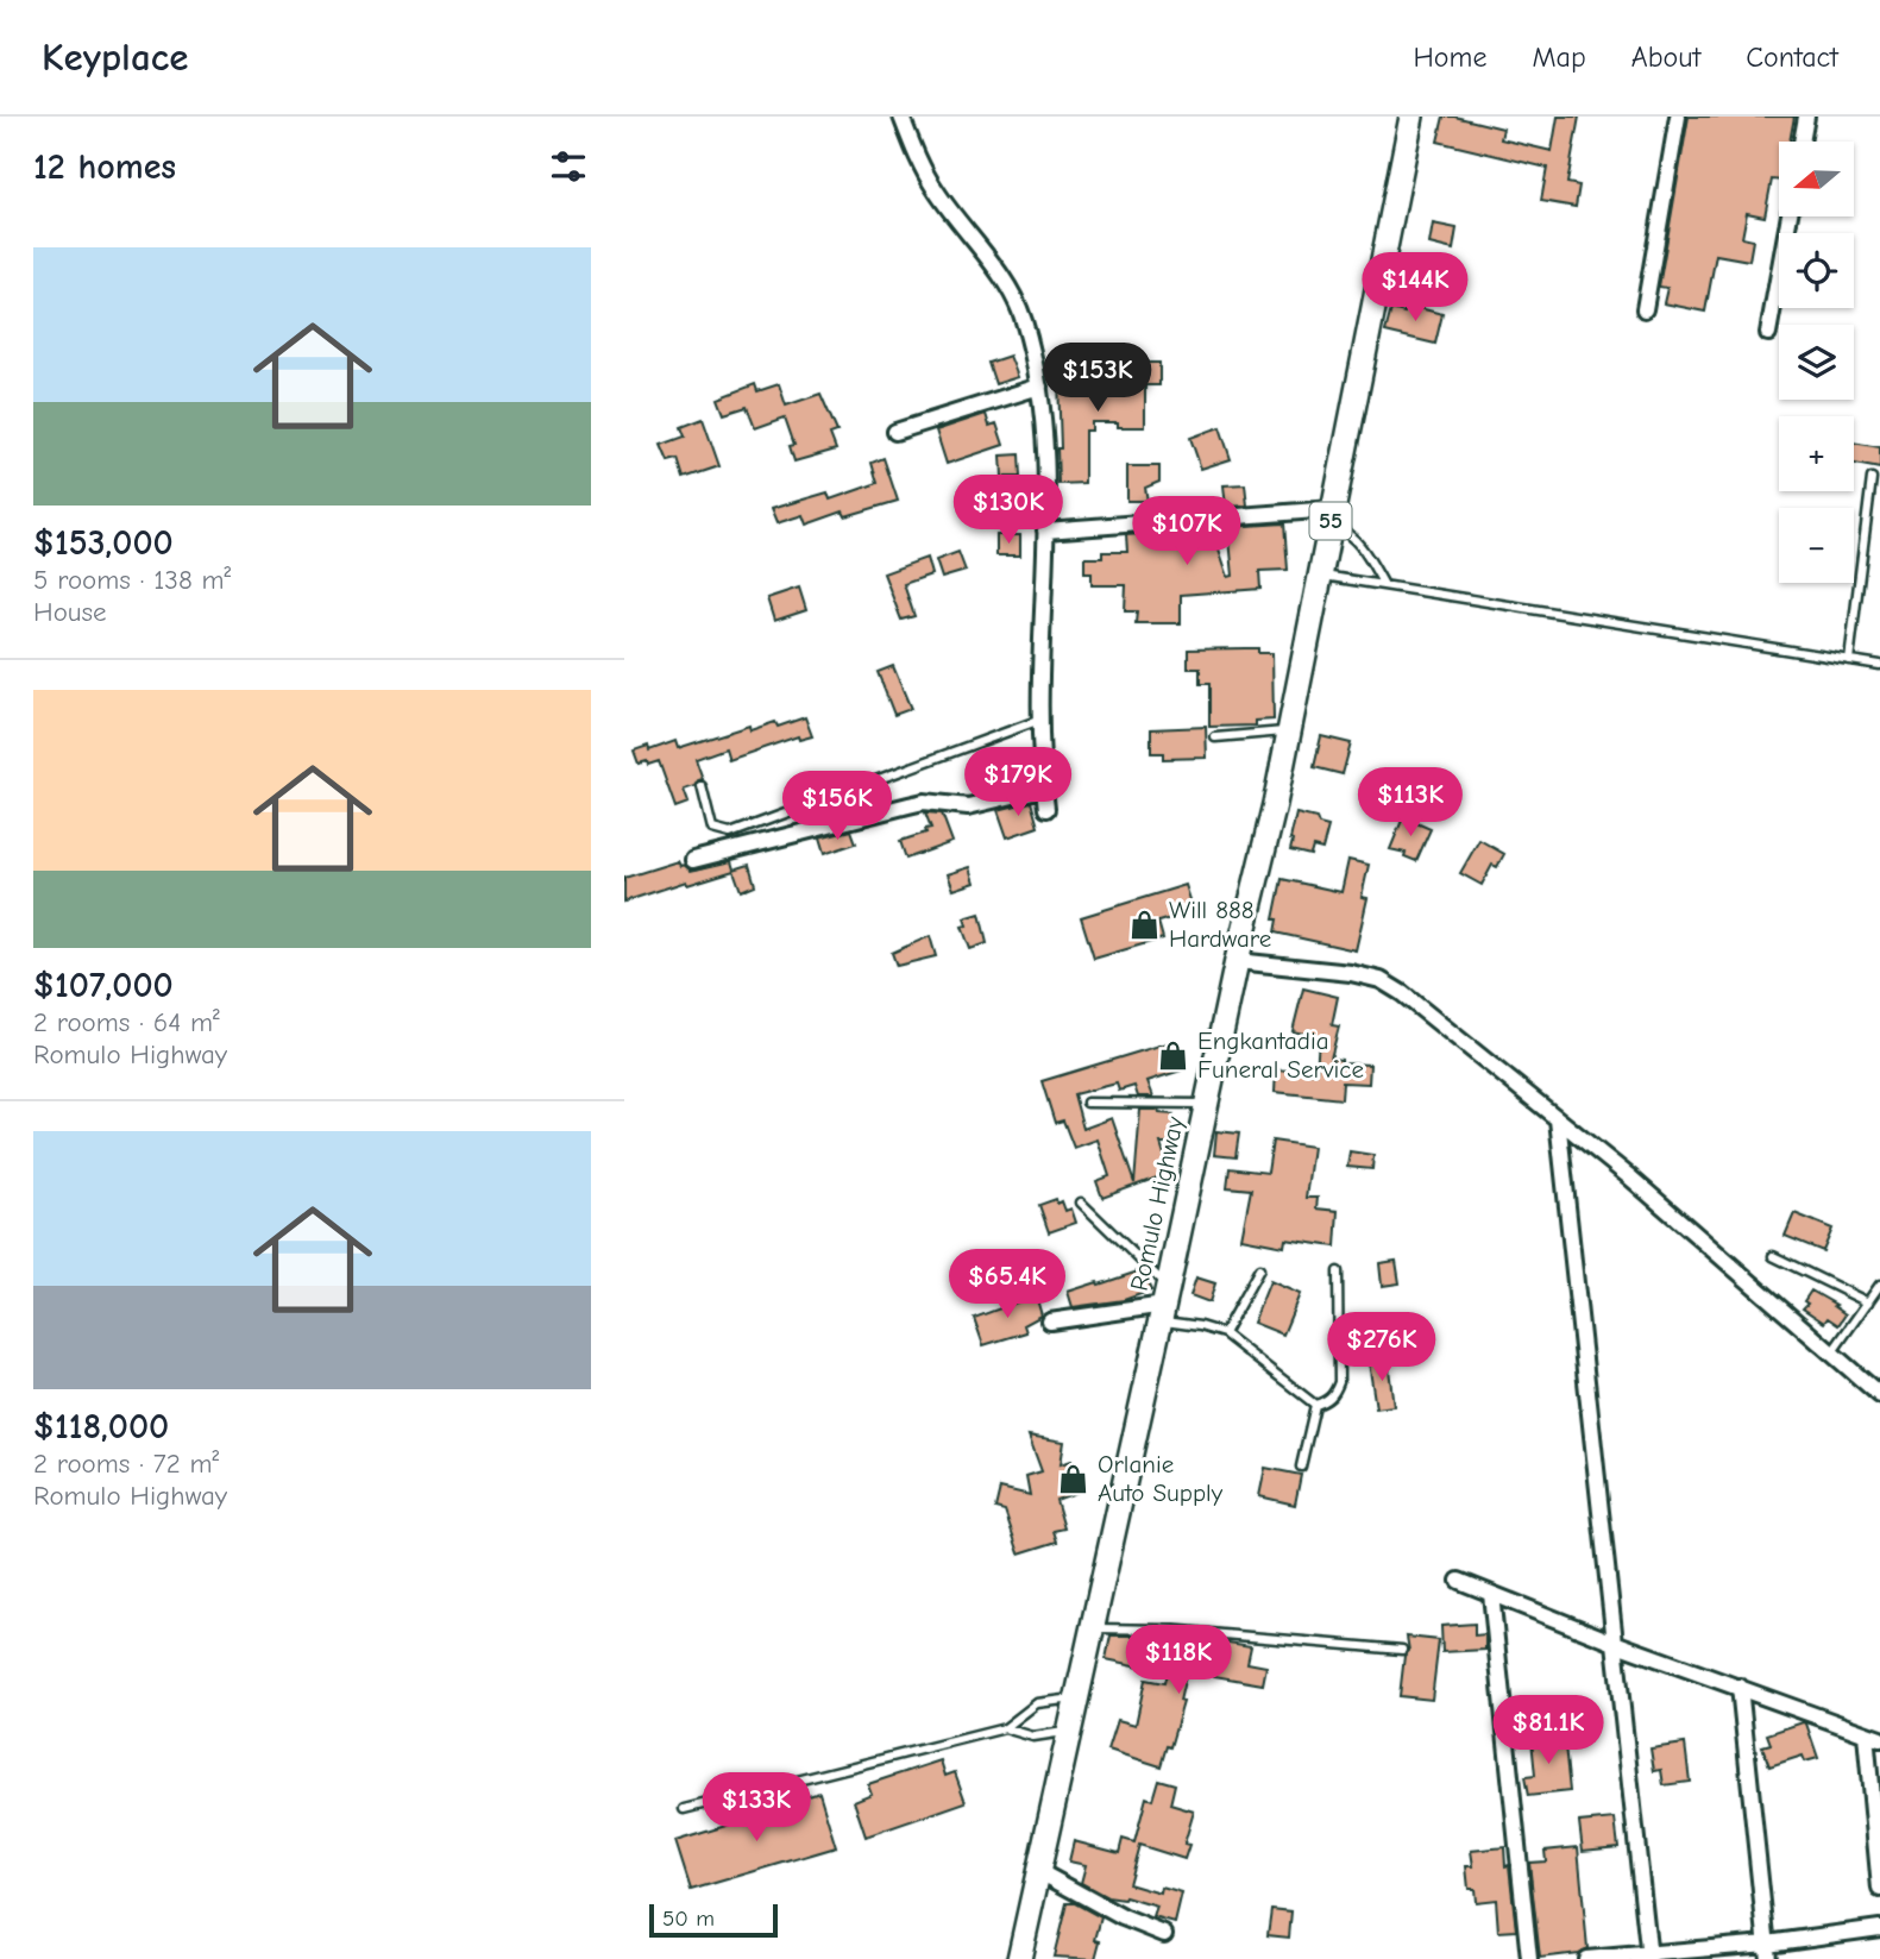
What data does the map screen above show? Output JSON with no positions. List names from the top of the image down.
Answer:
{
  "streets": {
    "highway": ["55", "Romulo Highway"]
  },
  "places": {
    "shop": ["Will 888 Hardware", "Engkantadia Funeral Service", "Orlanie Auto Supply"]
  },
  "scale_bar": "50 m",
  "north": "left",
  "page": {
    "header": "Keyplace",
    "nav": [
      "Home",
      "Map",
      "About",
      "Contact"
    ],
    "heading": "12 homes",
    "map_buttons": ["+", "−"],
    "list": [
      {
        "name": "$153,000",
        "note": "5 rooms · 138 m² · House"
      },
      {
        "name": "$107,000",
        "note": "2 rooms · 64 m² · Romulo Highway"
      },
      {
        "name": "$118,000",
        "note": "2 rooms · 72 m² · Romulo Highway"
      }
    ],
    "price": [
      "$144K",
      "$153K",
      "$130K",
      "$107K",
      "$179K",
      "$113K",
      "$156K",
      "$65.4K",
      "$276K",
      "$118K",
      "$81.1K",
      "$133K"
    ],
    "scale": "50 m"
  }
}
